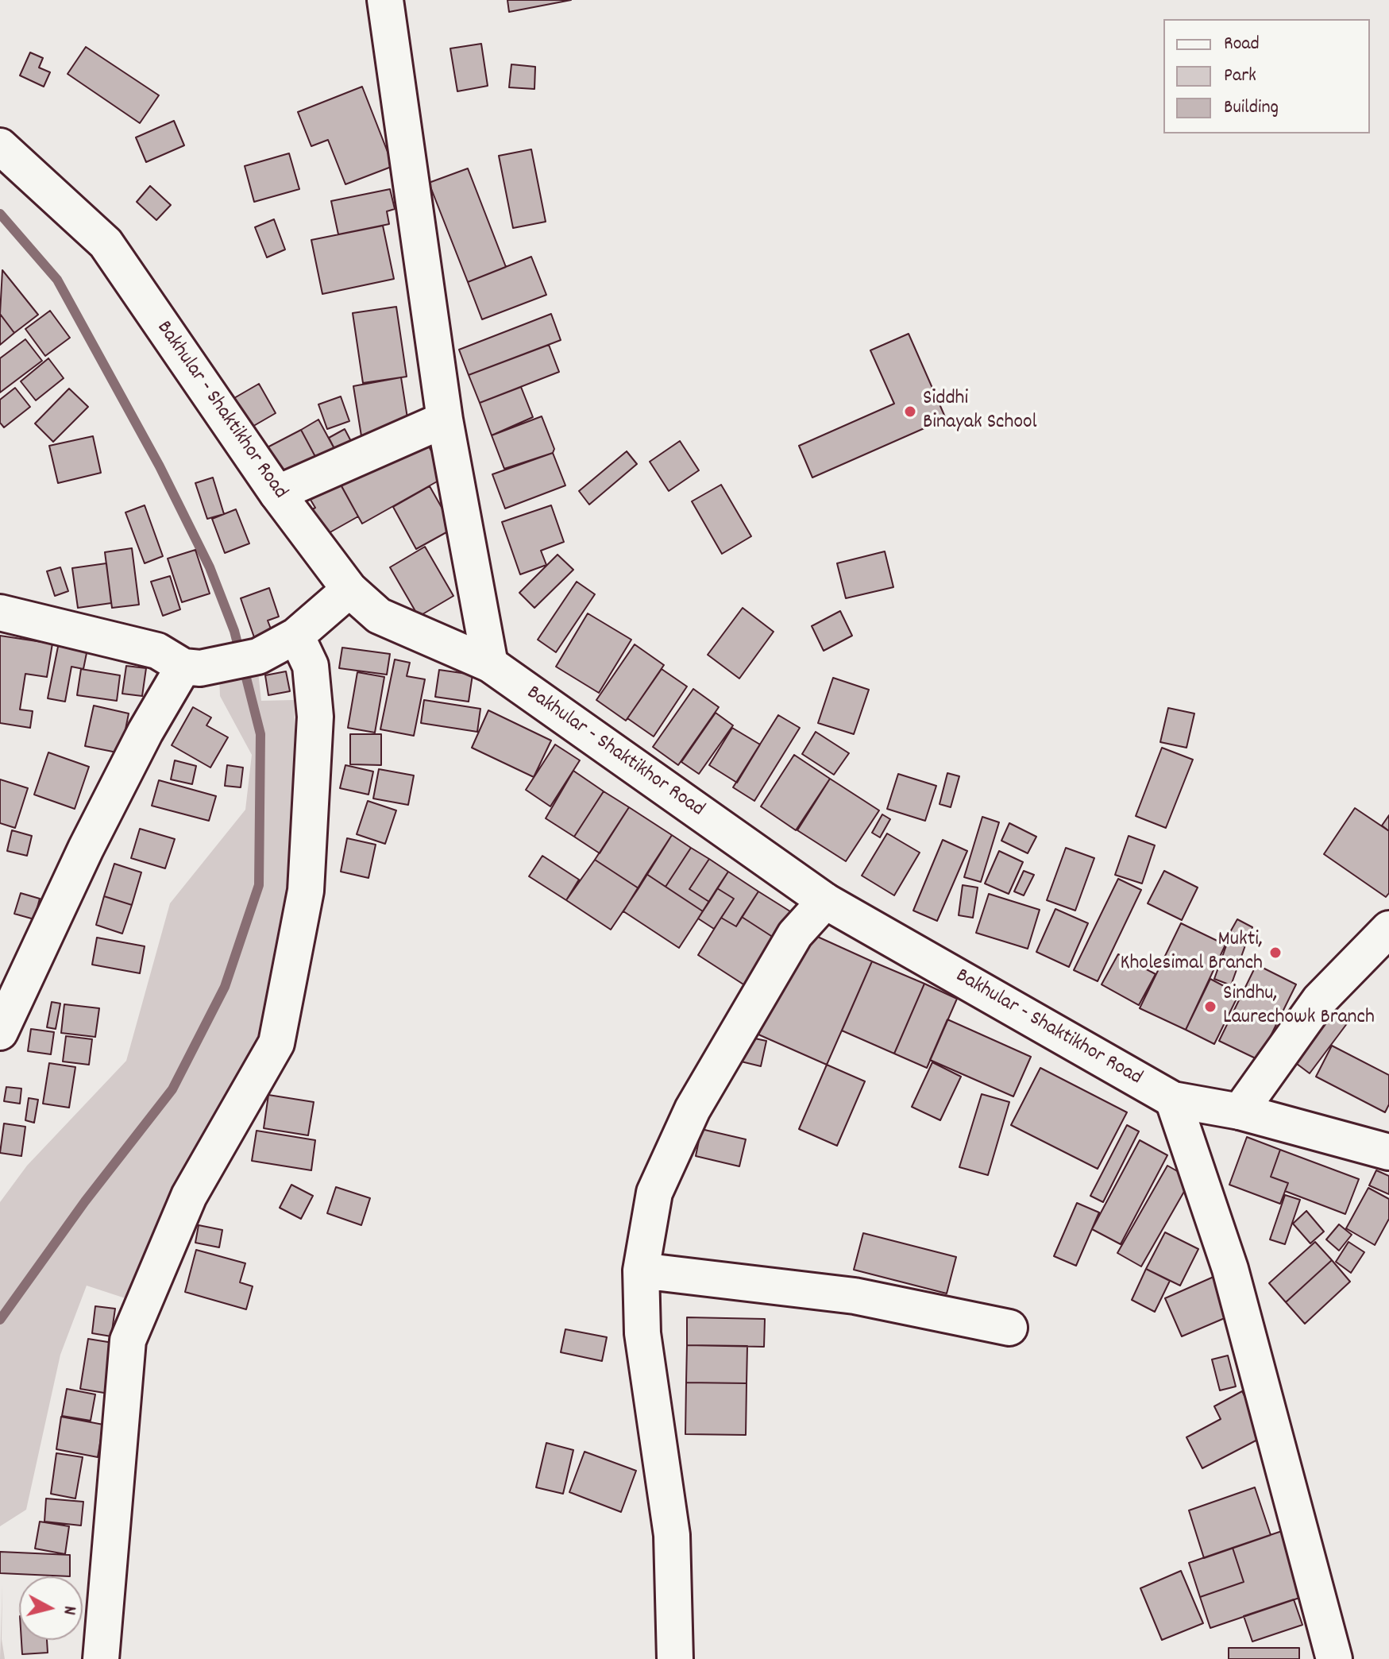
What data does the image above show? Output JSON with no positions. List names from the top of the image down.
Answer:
{
  "streets": {
    "street": ["Bakhular - Shaktikhor Road"]
  },
  "places": ["Siddhi Binayak School", "Mukti, Kholesimal Branch", "Sindhu, Laurechowk Branch"],
  "legend": ["Road", "Park", "Building"],
  "north": "right"
}
